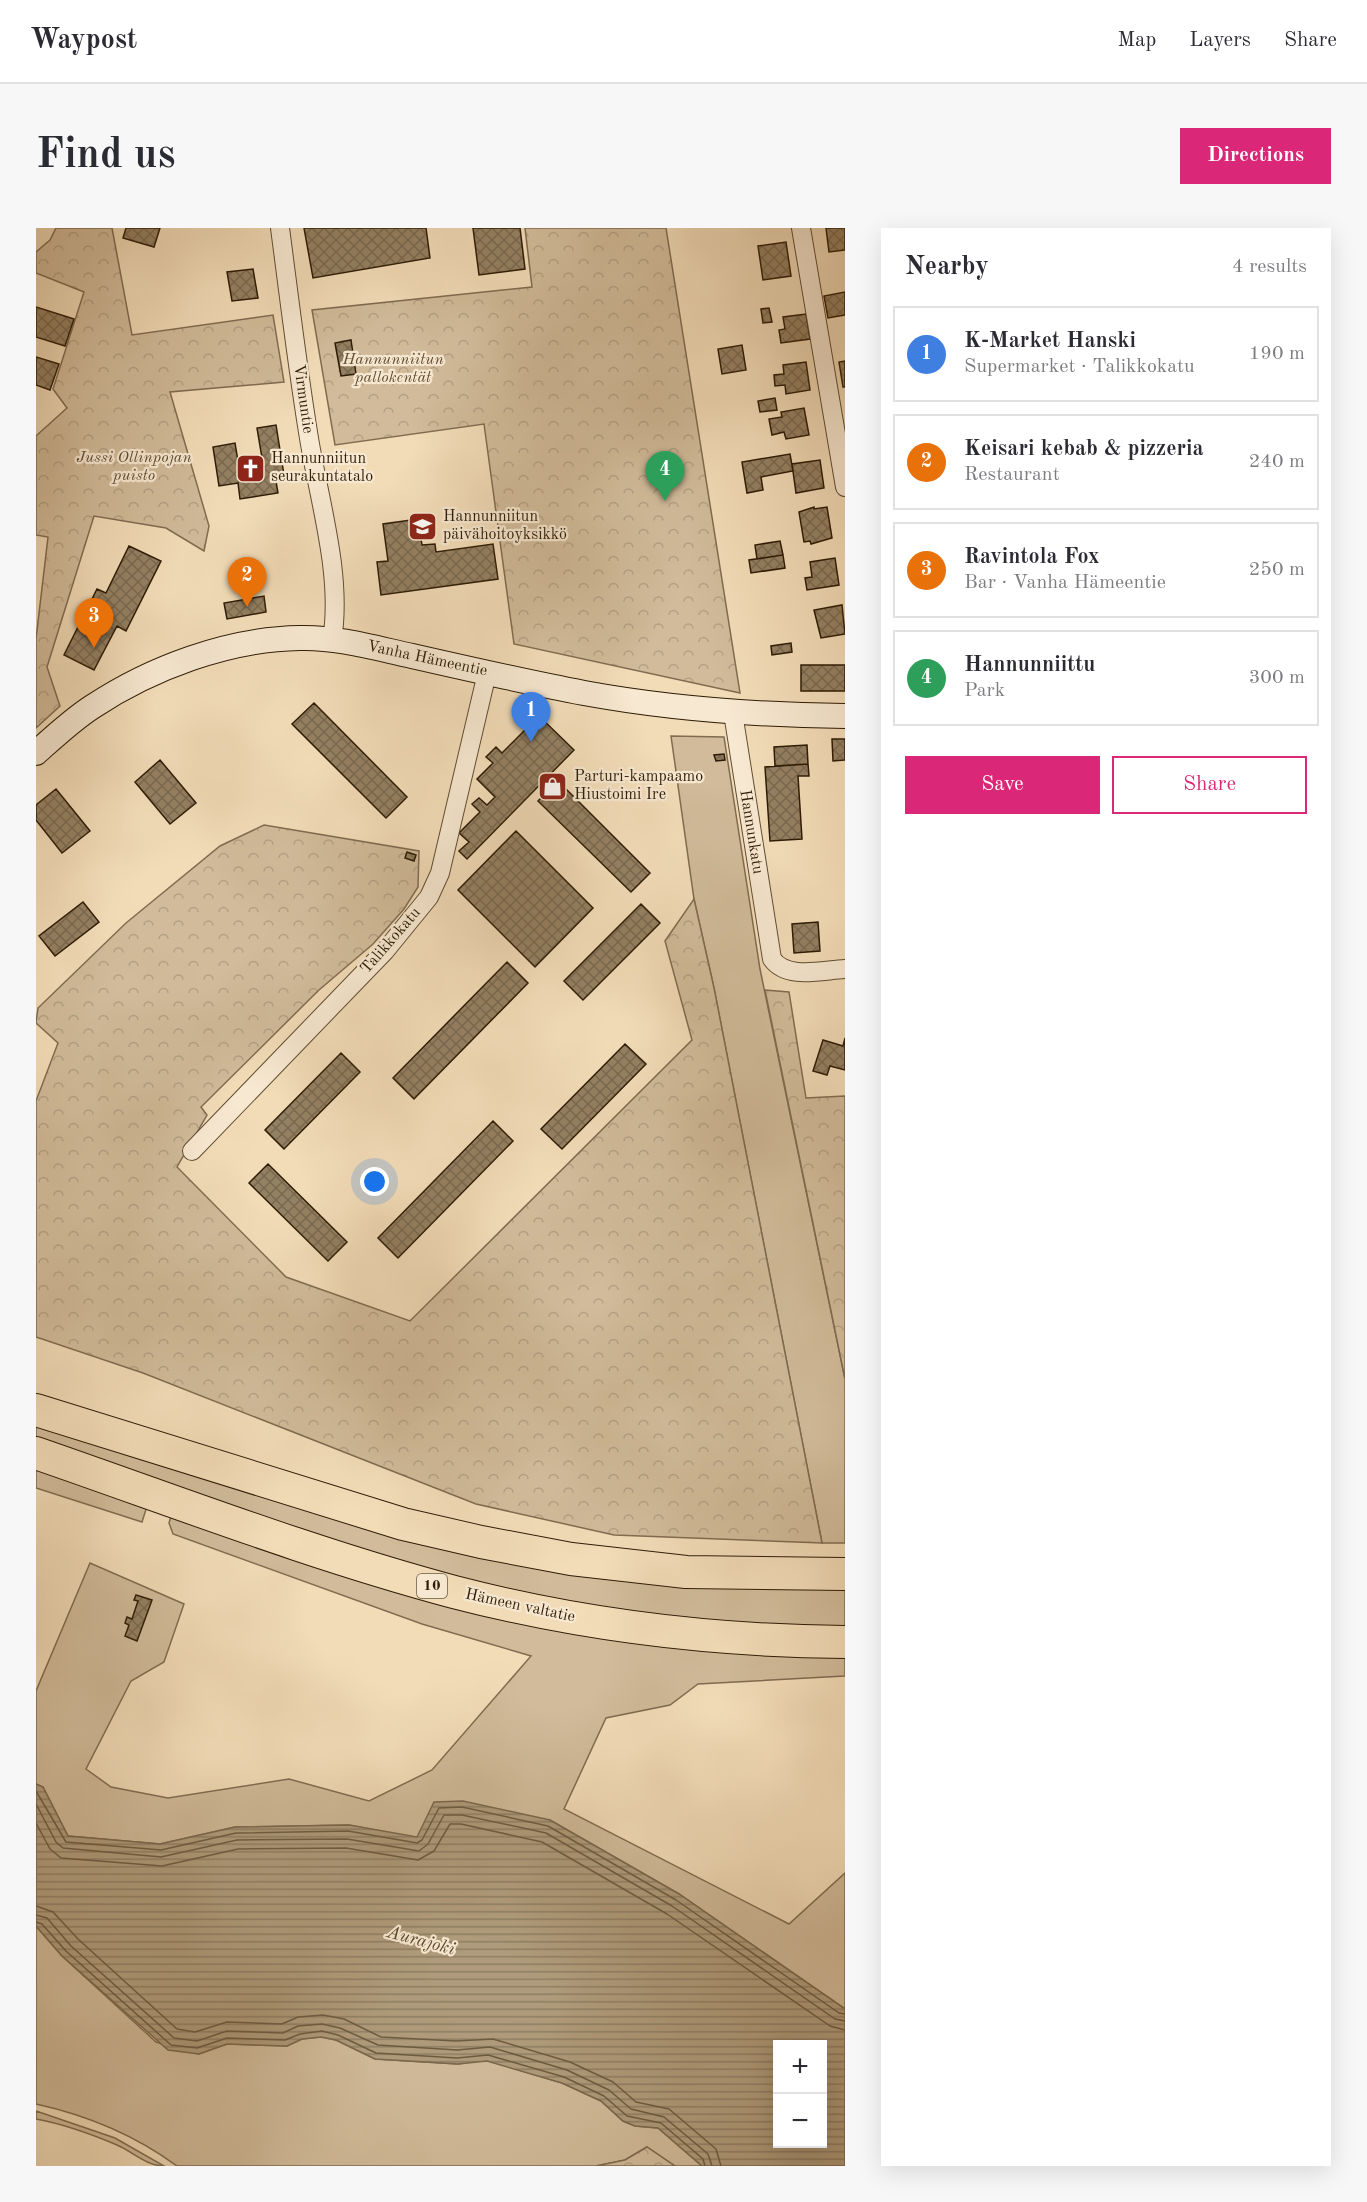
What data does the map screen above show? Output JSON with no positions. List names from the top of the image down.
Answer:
{
  "streets": {
    "highway": ["10", "Hämeen valtatie"],
    "street": [
      "Virmuntie",
      "Vanha Hämeentie",
      "Hannunkatu",
      "Talikkokatu"
    ]
  },
  "crossings": [
    ["Virmuntie", "Vanha Hämeentie"],
    ["Vanha Hämeentie", "Hannunkatu"],
    ["Vanha Hämeentie", "Talikkokatu"]
  ],
  "water": ["Aurajoki"],
  "parks": ["Hannunniitun pallokentät", "Jussi Ollinpojan puisto"],
  "places": {
    "church": ["Hannunniitun seurakuntatalo"],
    "school or university": ["Hannunniitun päivähoitoyksikkö"],
    "shop": ["Parturi-kampaamo Hiustoimi Ire"]
  },
  "page": {
    "header": "Waypost",
    "nav": ["Map", "Layers", "Share"],
    "buttons": [
      "Directions",
      ["Save", "Share"]
    ],
    "title": "Find us",
    "heading": ["Nearby", "4 results"],
    "list": [
      {
        "mark": "1",
        "name": "K-Market Hanski",
        "note": "Supermarket · Talikkokatu",
        "value": "190 m"
      },
      {
        "mark": "2",
        "name": "Keisari kebab & pizzeria",
        "note": "Restaurant",
        "value": "240 m"
      },
      {
        "mark": "3",
        "name": "Ravintola Fox",
        "note": "Bar · Vanha Hämeentie",
        "value": "250 m"
      },
      {
        "mark": "4",
        "name": "Hannunniittu",
        "note": "Park",
        "value": "300 m"
      }
    ],
    "pins": [
      "4",
      "2",
      "3",
      "1"
    ],
    "map_buttons": ["+", "−"]
  }
}
